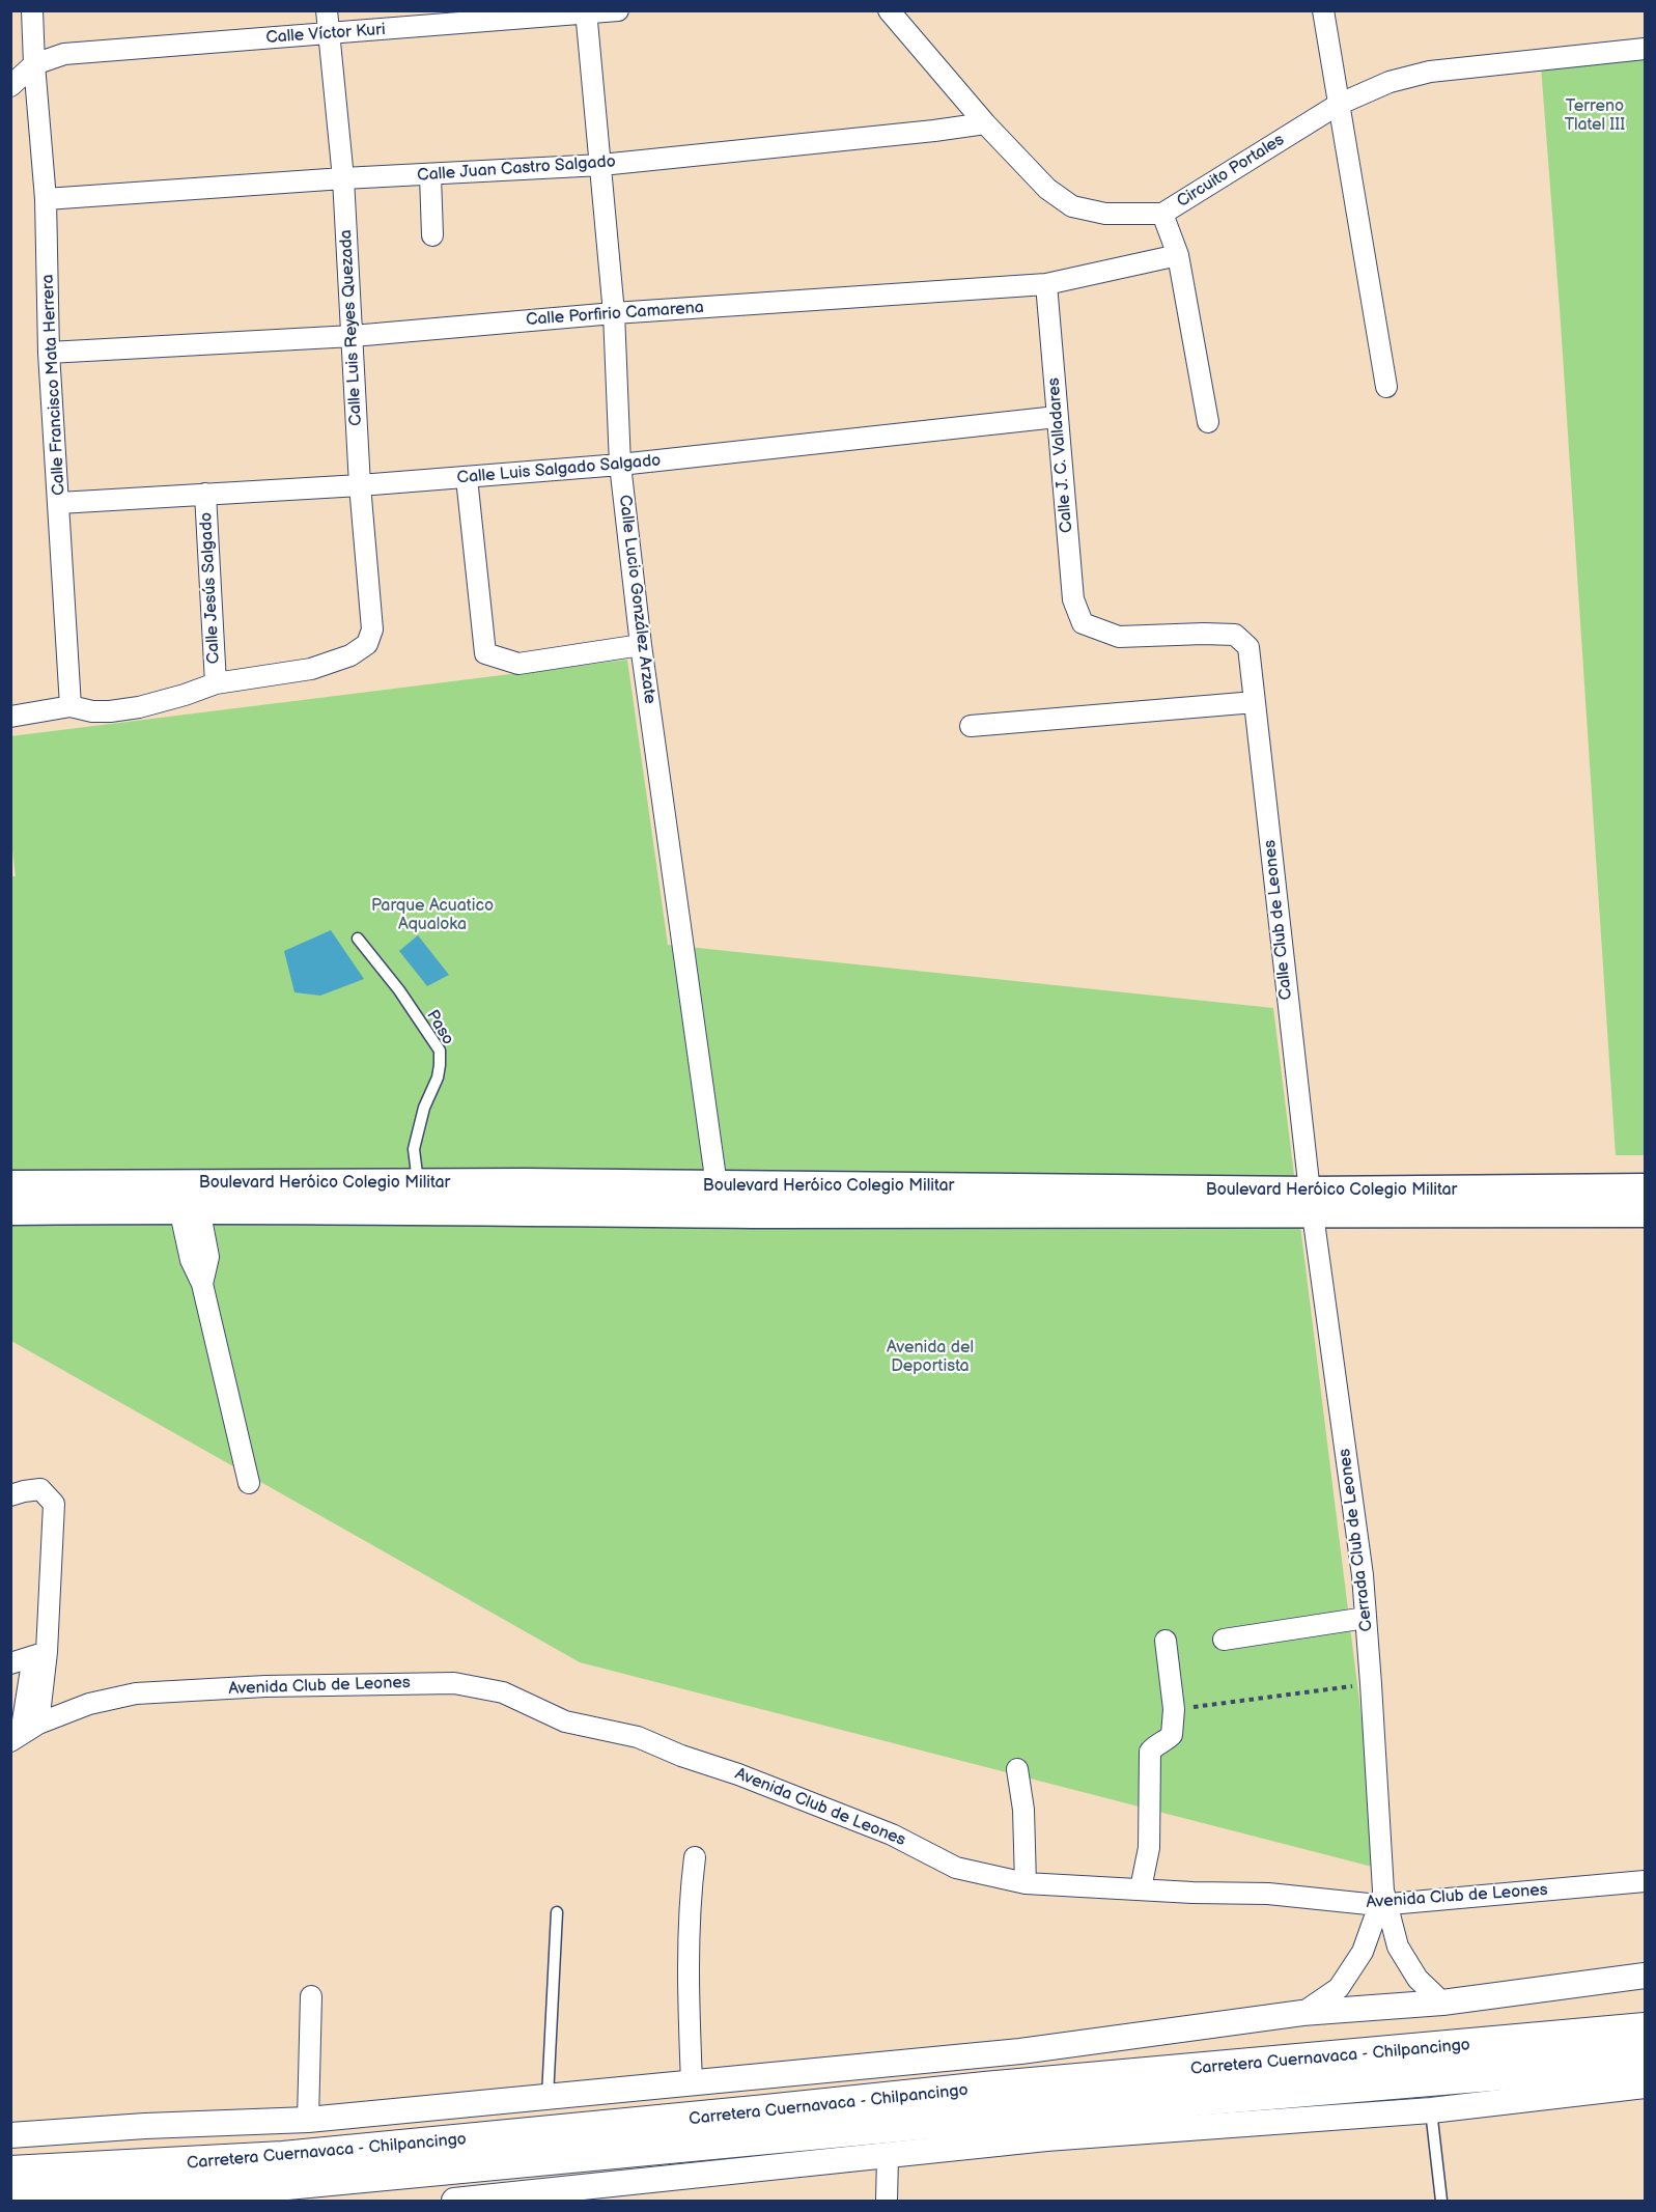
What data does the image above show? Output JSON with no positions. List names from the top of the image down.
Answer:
{
  "streets": {
    "main road": ["Boulevard Heróico Colegio Militar", "Carretera Cuernavaca - Chilpancingo"],
    "street": [
      "Calle Víctor Kuri",
      "Calle Juan Castro Salgado",
      "Circuito Portales",
      "Calle Porfirio Camarena",
      "Calle Luis Reyes Quezada",
      "Calle Francisco Mata Herrera",
      "Calle J. C. Valladares",
      "Calle Luis Salgado Salgado",
      "Calle Jesús Salgado",
      "Calle Lucio González Arzate",
      "Calle Club de Leones",
      "Cerrada Club de Leones",
      "Avenida Club de Leones"
    ],
    "lane": ["Paso"]
  },
  "crossings": [
    ["Calle Víctor Kuri", "Calle Luis Reyes Quezada"],
    ["Calle Víctor Kuri", "Calle Francisco Mata Herrera"],
    ["Calle Víctor Kuri", "Calle Lucio González Arzate"],
    ["Calle Juan Castro Salgado", "Circuito Portales"],
    ["Calle Juan Castro Salgado", "Calle Luis Reyes Quezada"],
    ["Calle Juan Castro Salgado", "Calle Francisco Mata Herrera"],
    ["Calle Juan Castro Salgado", "Calle Lucio González Arzate"],
    ["Calle Porfirio Camarena", "Calle Luis Reyes Quezada"],
    ["Calle Porfirio Camarena", "Calle Francisco Mata Herrera"],
    ["Calle Porfirio Camarena", "Calle J. C. Valladares"],
    ["Calle Porfirio Camarena", "Calle Lucio González Arzate"],
    ["Calle Luis Reyes Quezada", "Calle Luis Salgado Salgado"],
    ["Calle Luis Reyes Quezada", "Calle Jesús Salgado"],
    ["Calle Francisco Mata Herrera", "Calle Luis Salgado Salgado"],
    ["Calle J. C. Valladares", "Calle Luis Salgado Salgado"],
    ["Calle J. C. Valladares", "Calle Club de Leones"],
    ["Calle Luis Salgado Salgado", "Calle Jesús Salgado"],
    ["Calle Luis Salgado Salgado", "Calle Lucio González Arzate"],
    ["Calle Lucio González Arzate", "Boulevard Heróico Colegio Militar"],
    ["Calle Club de Leones", "Boulevard Heróico Colegio Militar"],
    ["Calle Club de Leones", "Cerrada Club de Leones"],
    ["Paso", "Boulevard Heróico Colegio Militar"],
    ["Boulevard Heróico Colegio Militar", "Cerrada Club de Leones"],
    ["Cerrada Club de Leones", "Avenida Club de Leones"]
  ],
  "parks": ["Terreno Tlatel III", "Parque Acuatico Aqualoka", "Avenida del Deportista"]
}
